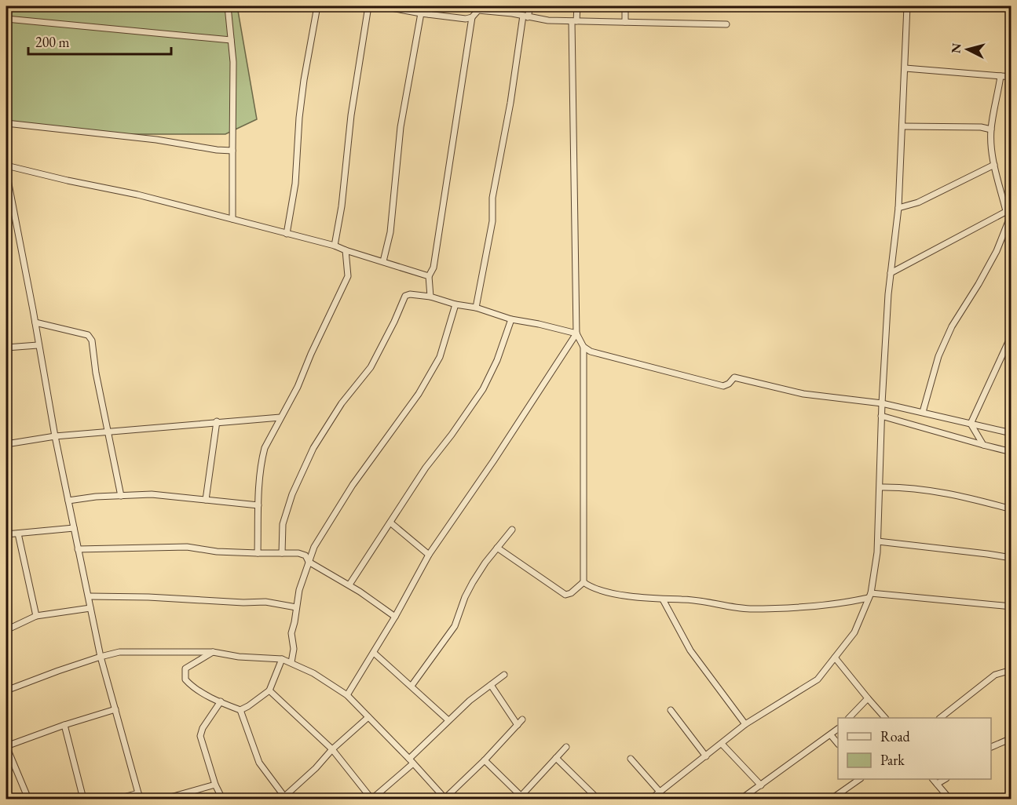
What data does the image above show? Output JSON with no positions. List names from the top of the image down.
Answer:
{
  "legend": ["Road", "Park"],
  "scale_bar": "200 m",
  "north": "left"
}
